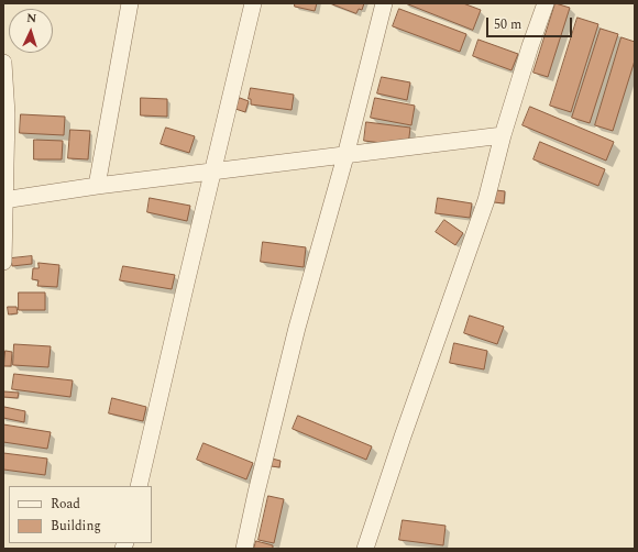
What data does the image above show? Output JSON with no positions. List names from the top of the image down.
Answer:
{
  "legend": ["Road", "Building"],
  "scale_bar": "50 m",
  "north": "top"
}
